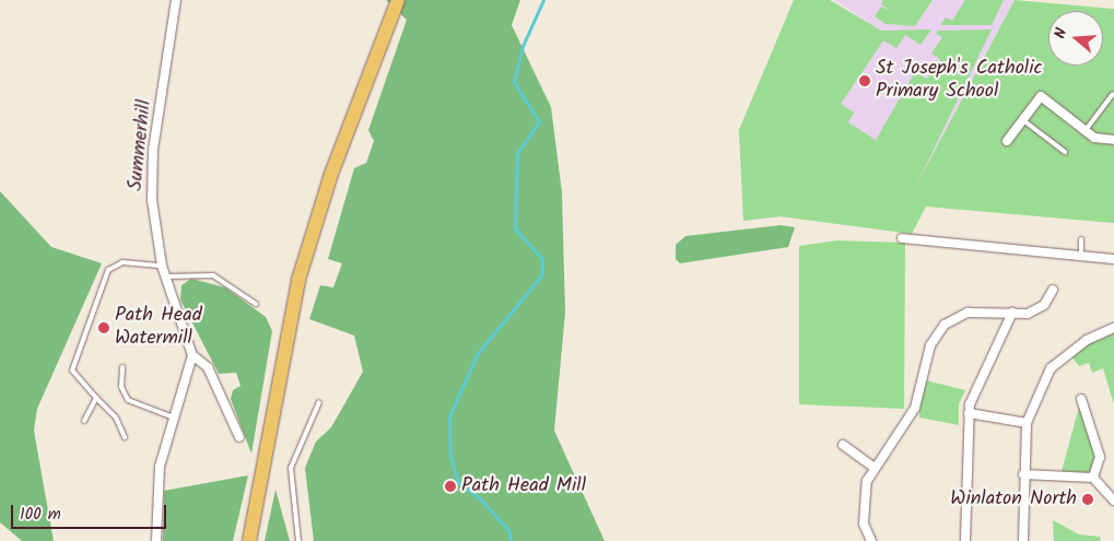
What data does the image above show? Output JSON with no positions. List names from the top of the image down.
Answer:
{
  "streets": {
    "street": ["Summerhill"]
  },
  "places": [
    "St Joseph's Catholic Primary School",
    "Path Head Watermill",
    "Path Head Mill",
    "Winlaton North"
  ],
  "scale_bar": "100 m",
  "north": "left"
}
